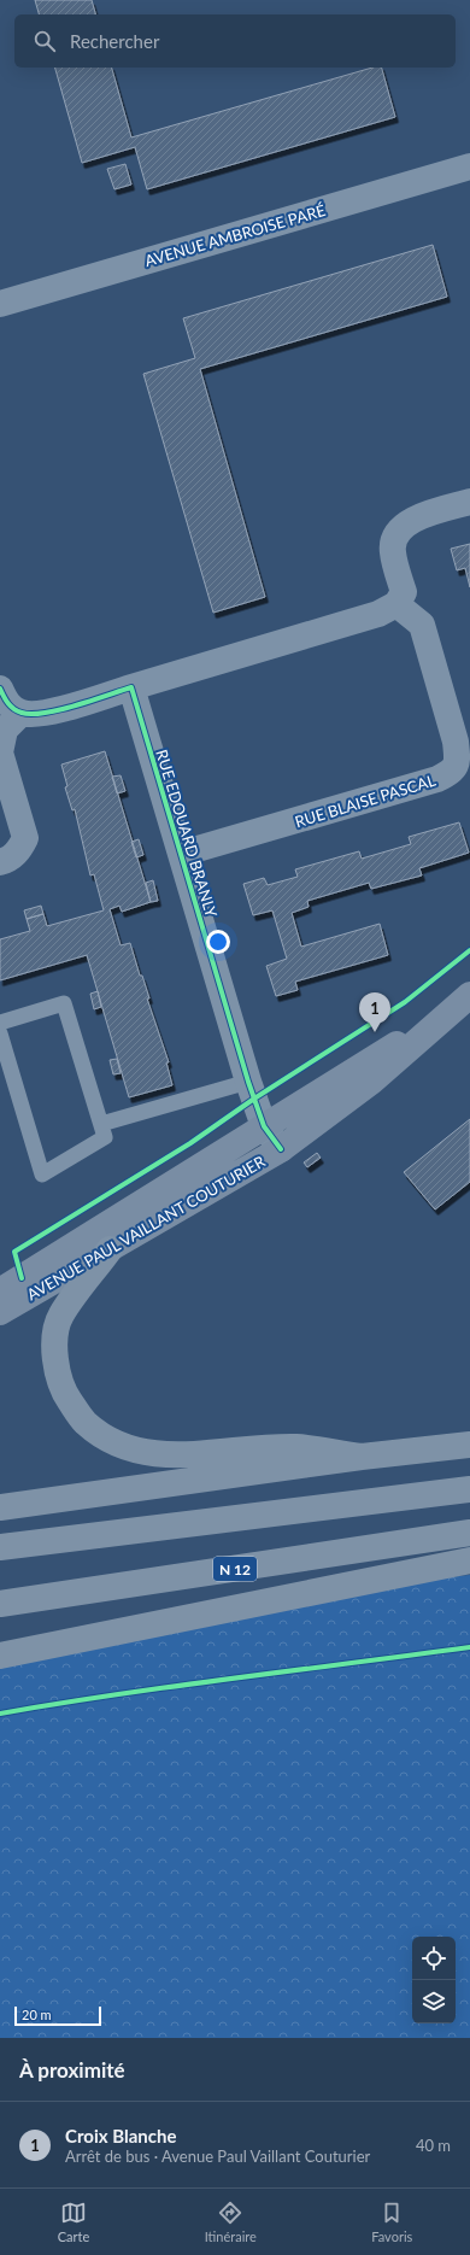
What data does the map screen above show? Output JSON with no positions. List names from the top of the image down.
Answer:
{
  "streets": {
    "highway": ["N 12"],
    "street": [
      "AVENUE AMBROISE PARÉ",
      "RUE BLAISE PASCAL",
      "RUE EDOUARD BRANLY",
      "AVENUE PAUL VAILLANT COUTURIER"
    ]
  },
  "crossings": [
    ["RUE BLAISE PASCAL", "RUE EDOUARD BRANLY"],
    ["RUE EDOUARD BRANLY", "AVENUE PAUL VAILLANT COUTURIER"]
  ],
  "scale_bar": "20 m",
  "page": {
    "search": "Rechercher",
    "pins": "1",
    "scale": "20 m",
    "heading": "À proximité",
    "list": [
      {
        "mark": "1",
        "name": "Croix Blanche",
        "note": "Arrêt de bus · Avenue Paul Vaillant Couturier",
        "value": "40 m"
      }
    ],
    "nav": ["Carte", "Itinéraire", "Favoris"]
  }
}
